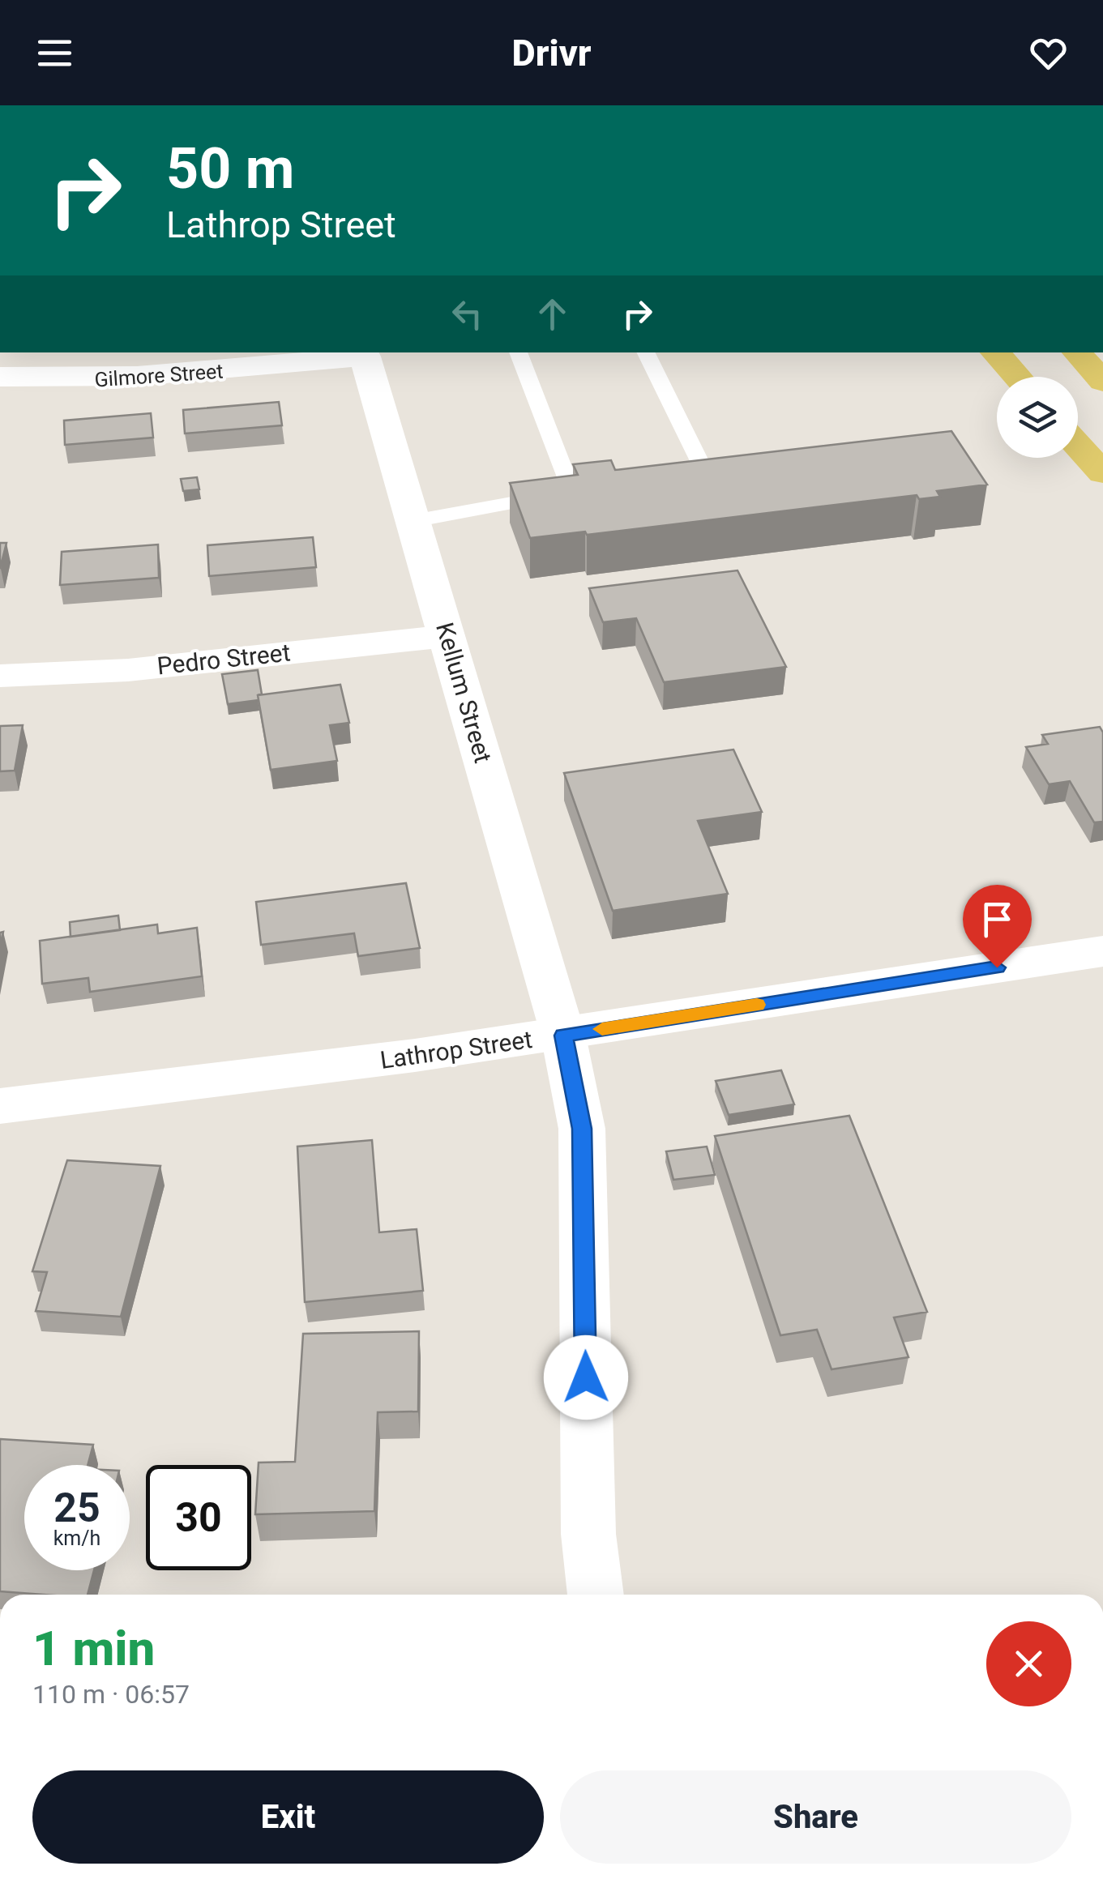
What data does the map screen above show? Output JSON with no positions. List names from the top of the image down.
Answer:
{
  "streets": {
    "street": [
      "Gilmore Street",
      "Pedro Street",
      "Kellum Street",
      "Lathrop Street"
    ]
  },
  "crossings": [
    ["Gilmore Street", "Kellum Street"],
    ["Pedro Street", "Kellum Street"],
    ["Kellum Street", "Lathrop Street"]
  ],
  "page": {
    "header": "Drivr",
    "turn": ["50 m", "Lathrop Street"],
    "speed": "25 km/h",
    "limit": "30",
    "heading": ["1 min", "110 m · 06:57"],
    "buttons": ["Exit", "Share"]
  }
}
